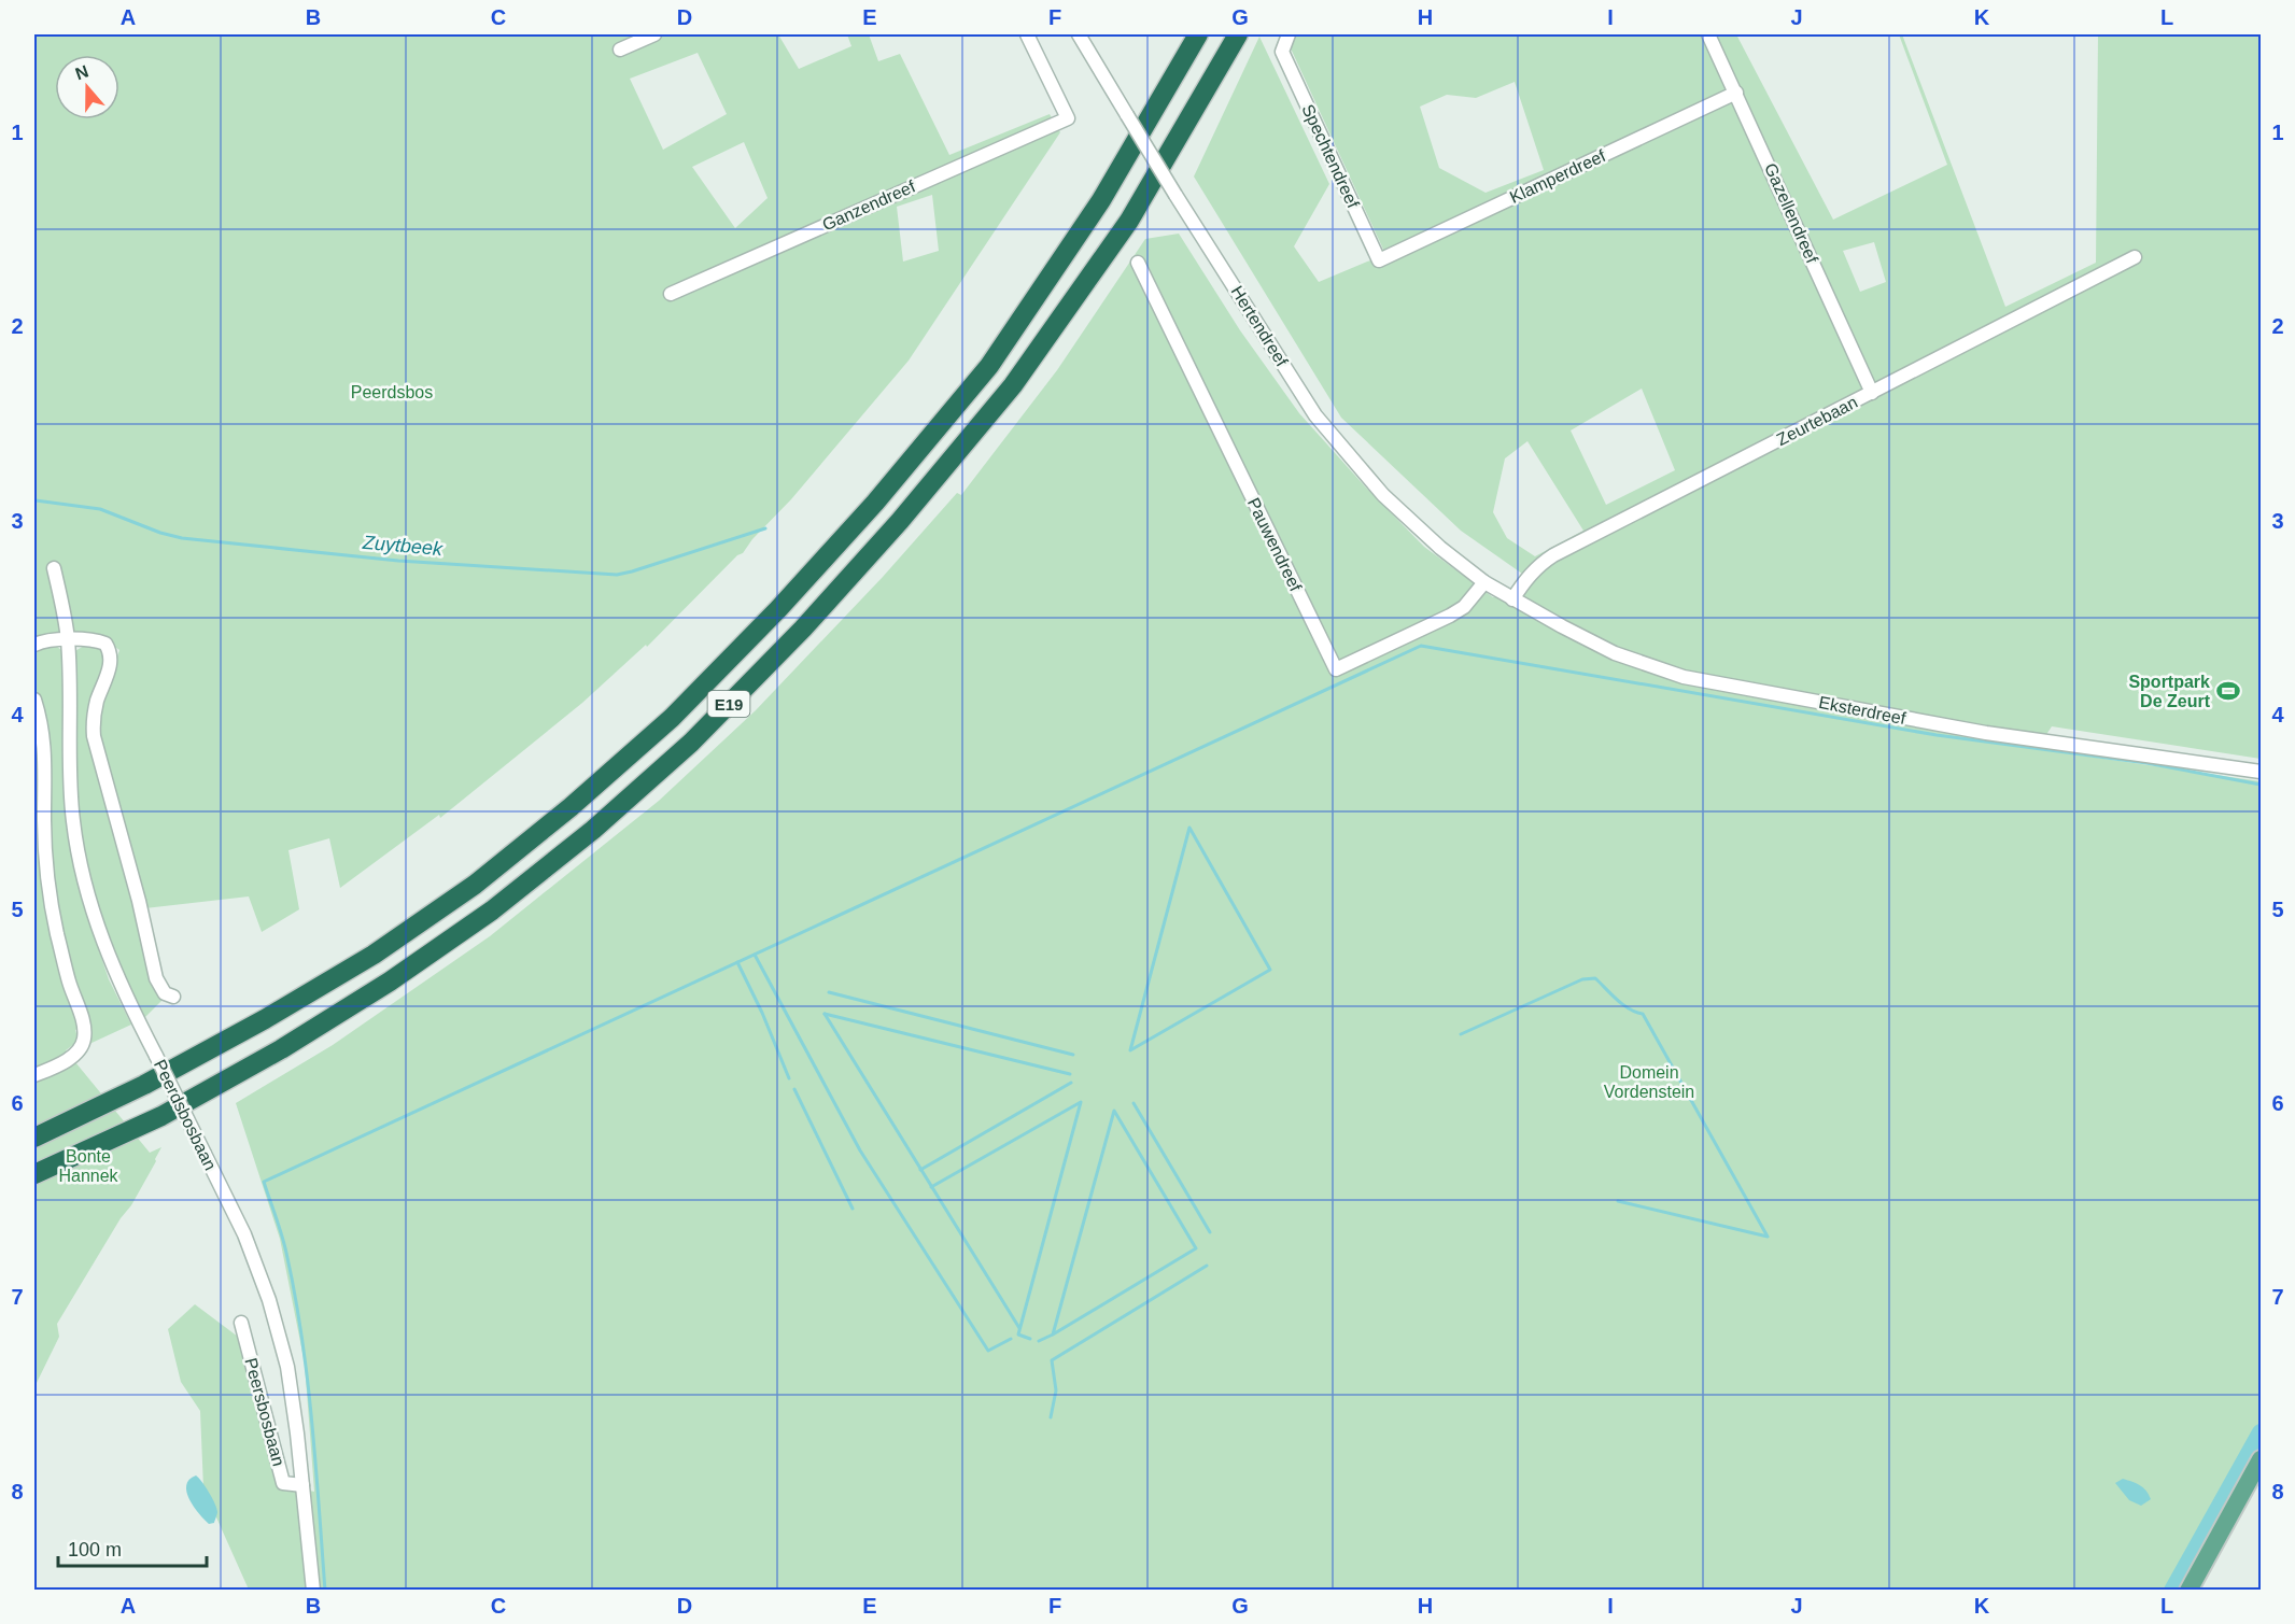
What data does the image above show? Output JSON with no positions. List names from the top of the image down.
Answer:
{
  "streets": {
    "highway": ["E19"],
    "street": [
      "Spechtendreef",
      "Klamperdreef",
      "Ganzendreef",
      "Gazellendreef",
      "Hertendreef",
      "Zeurtebaan",
      "Pauwendreef",
      "Eksterdreef",
      "Peerdsbosbaan",
      "Peersbosbaan"
    ]
  },
  "crossings": [
    ["Spechtendreef", "Klamperdreef"],
    ["Klamperdreef", "Gazellendreef"],
    ["Gazellendreef", "Zeurtebaan"],
    ["Hertendreef", "Pauwendreef"],
    ["Hertendreef", "Eksterdreef"],
    ["Zeurtebaan", "Eksterdreef"],
    ["Pauwendreef", "Eksterdreef"],
    ["Peerdsbosbaan", "Peersbosbaan"]
  ],
  "water": ["Zuytbeek"],
  "parks": ["Peerdsbos", "Domein Vordenstein", "Bonte Hannek"],
  "places": {
    "sports": ["Sportpark De Zeurt"]
  },
  "scale_bar": "100 m",
  "north": "top",
  "grid": {
    "columns": [
      "A",
      "B",
      "C",
      "D",
      "E",
      "F",
      "G",
      "H",
      "I",
      "J",
      "K",
      "L"
    ],
    "rows": [
      "1",
      "2",
      "3",
      "4",
      "5",
      "6",
      "7",
      "8"
    ]
  }
}
